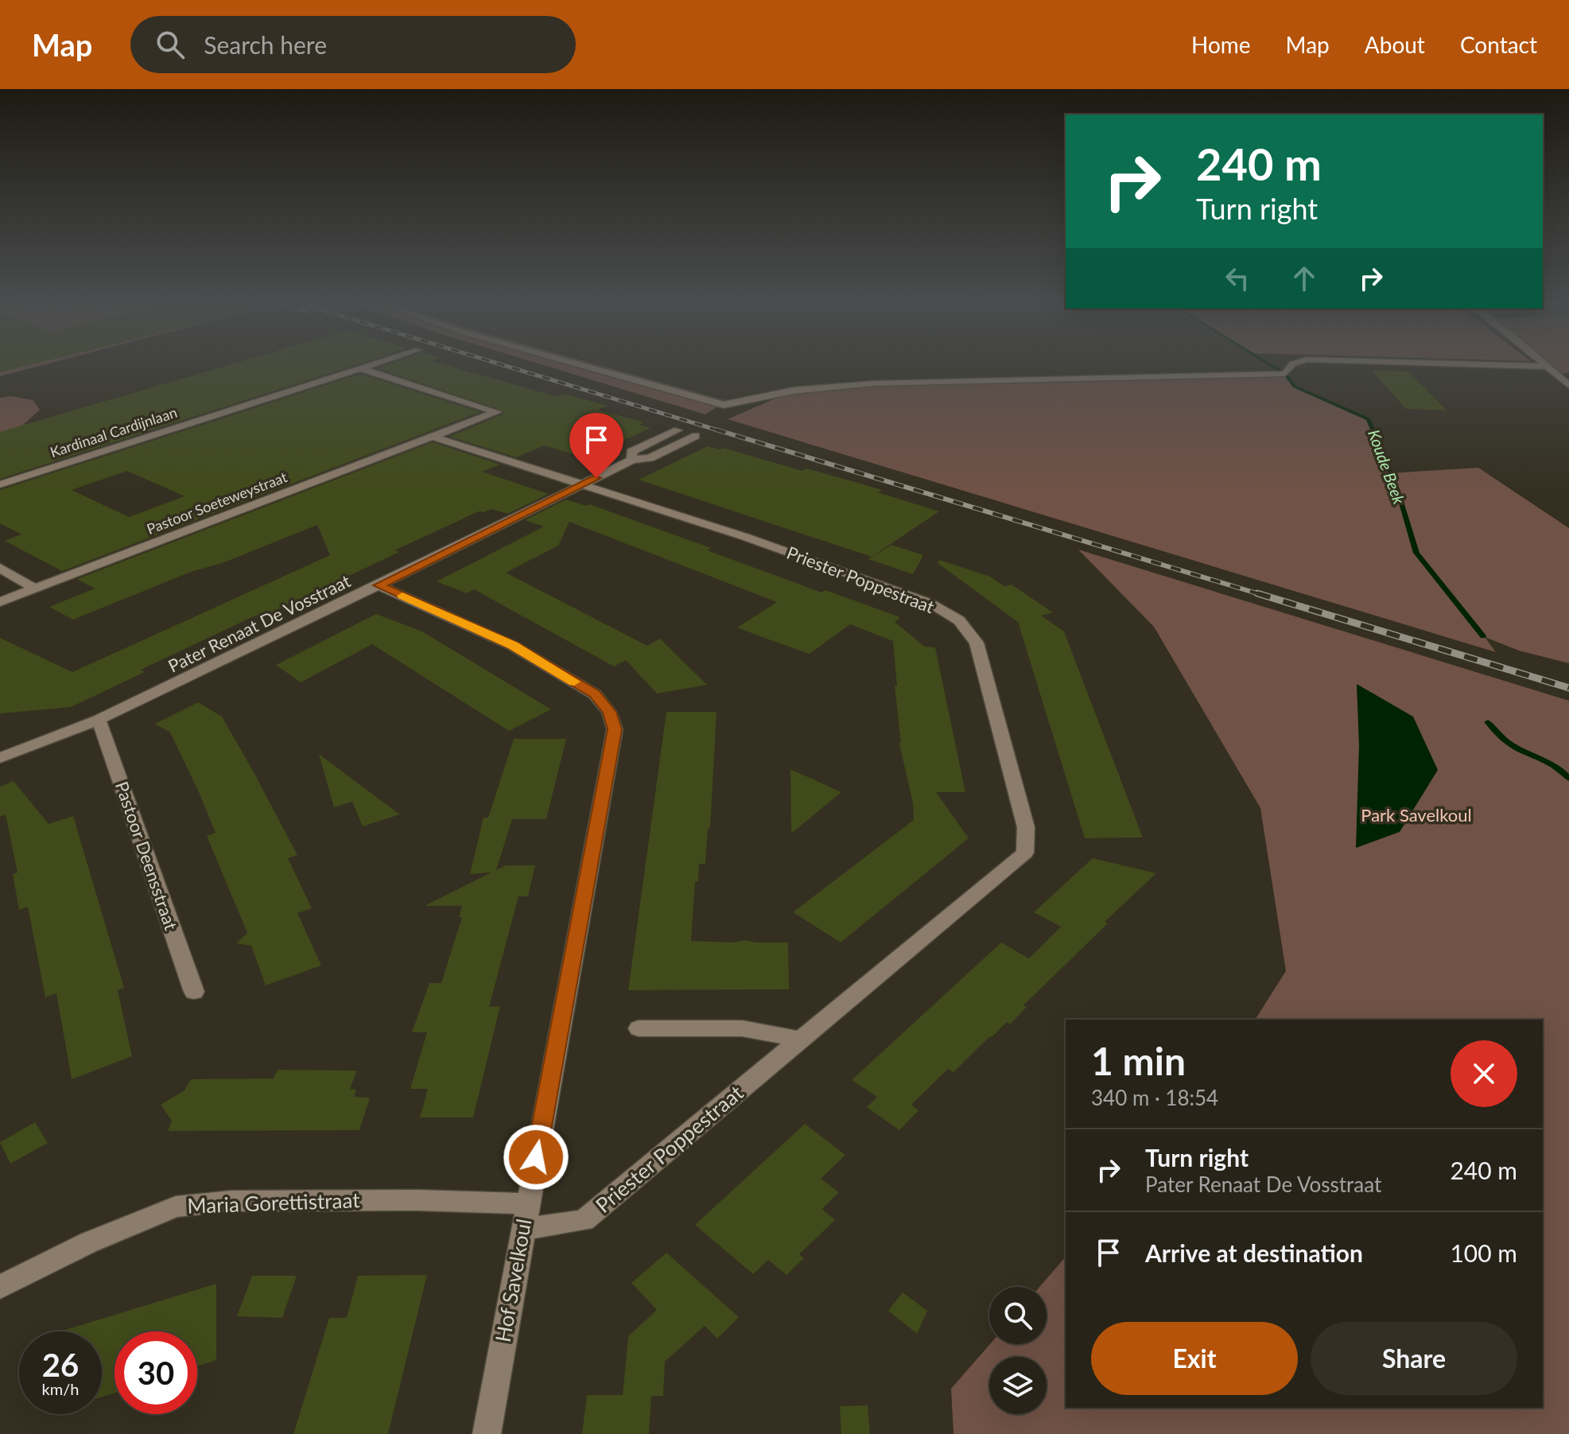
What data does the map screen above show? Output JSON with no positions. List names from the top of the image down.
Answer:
{
  "streets": {
    "street": [
      "Kardinaal Cardijnlaan",
      "Pastoor Soeteweystraat",
      "Priester Poppestraat",
      "Pater Renaat De Vosstraat",
      "Pastoor Deensstraat",
      "Maria Gorettistraat",
      "Hof Savelkoul"
    ]
  },
  "crossings": [
    ["Kardinaal Cardijnlaan", "Pastoor Soeteweystraat"],
    ["Pastoor Soeteweystraat", "Priester Poppestraat"],
    ["Priester Poppestraat", "Pater Renaat De Vosstraat"],
    ["Priester Poppestraat", "Maria Gorettistraat"],
    ["Priester Poppestraat", "Hof Savelkoul"],
    ["Pater Renaat De Vosstraat", "Pastoor Deensstraat"],
    ["Pater Renaat De Vosstraat", "Hof Savelkoul"],
    ["Maria Gorettistraat", "Hof Savelkoul"]
  ],
  "water": ["Koude Beek"],
  "parks": ["Park Savelkoul"],
  "page": {
    "header": "Map",
    "search": "Search here",
    "nav": [
      "Home",
      "Map",
      "About",
      "Contact"
    ],
    "turn": ["240 m", "Turn right"],
    "heading": ["1 min", "340 m · 18:54"],
    "list": [
      {
        "name": "Turn right",
        "note": "Pater Renaat De Vosstraat",
        "value": "240 m"
      },
      {
        "name": "Arrive at destination",
        "value": "100 m"
      }
    ],
    "buttons": ["Exit", "Share"],
    "speed": "26 km/h",
    "limit": "30"
  }
}
